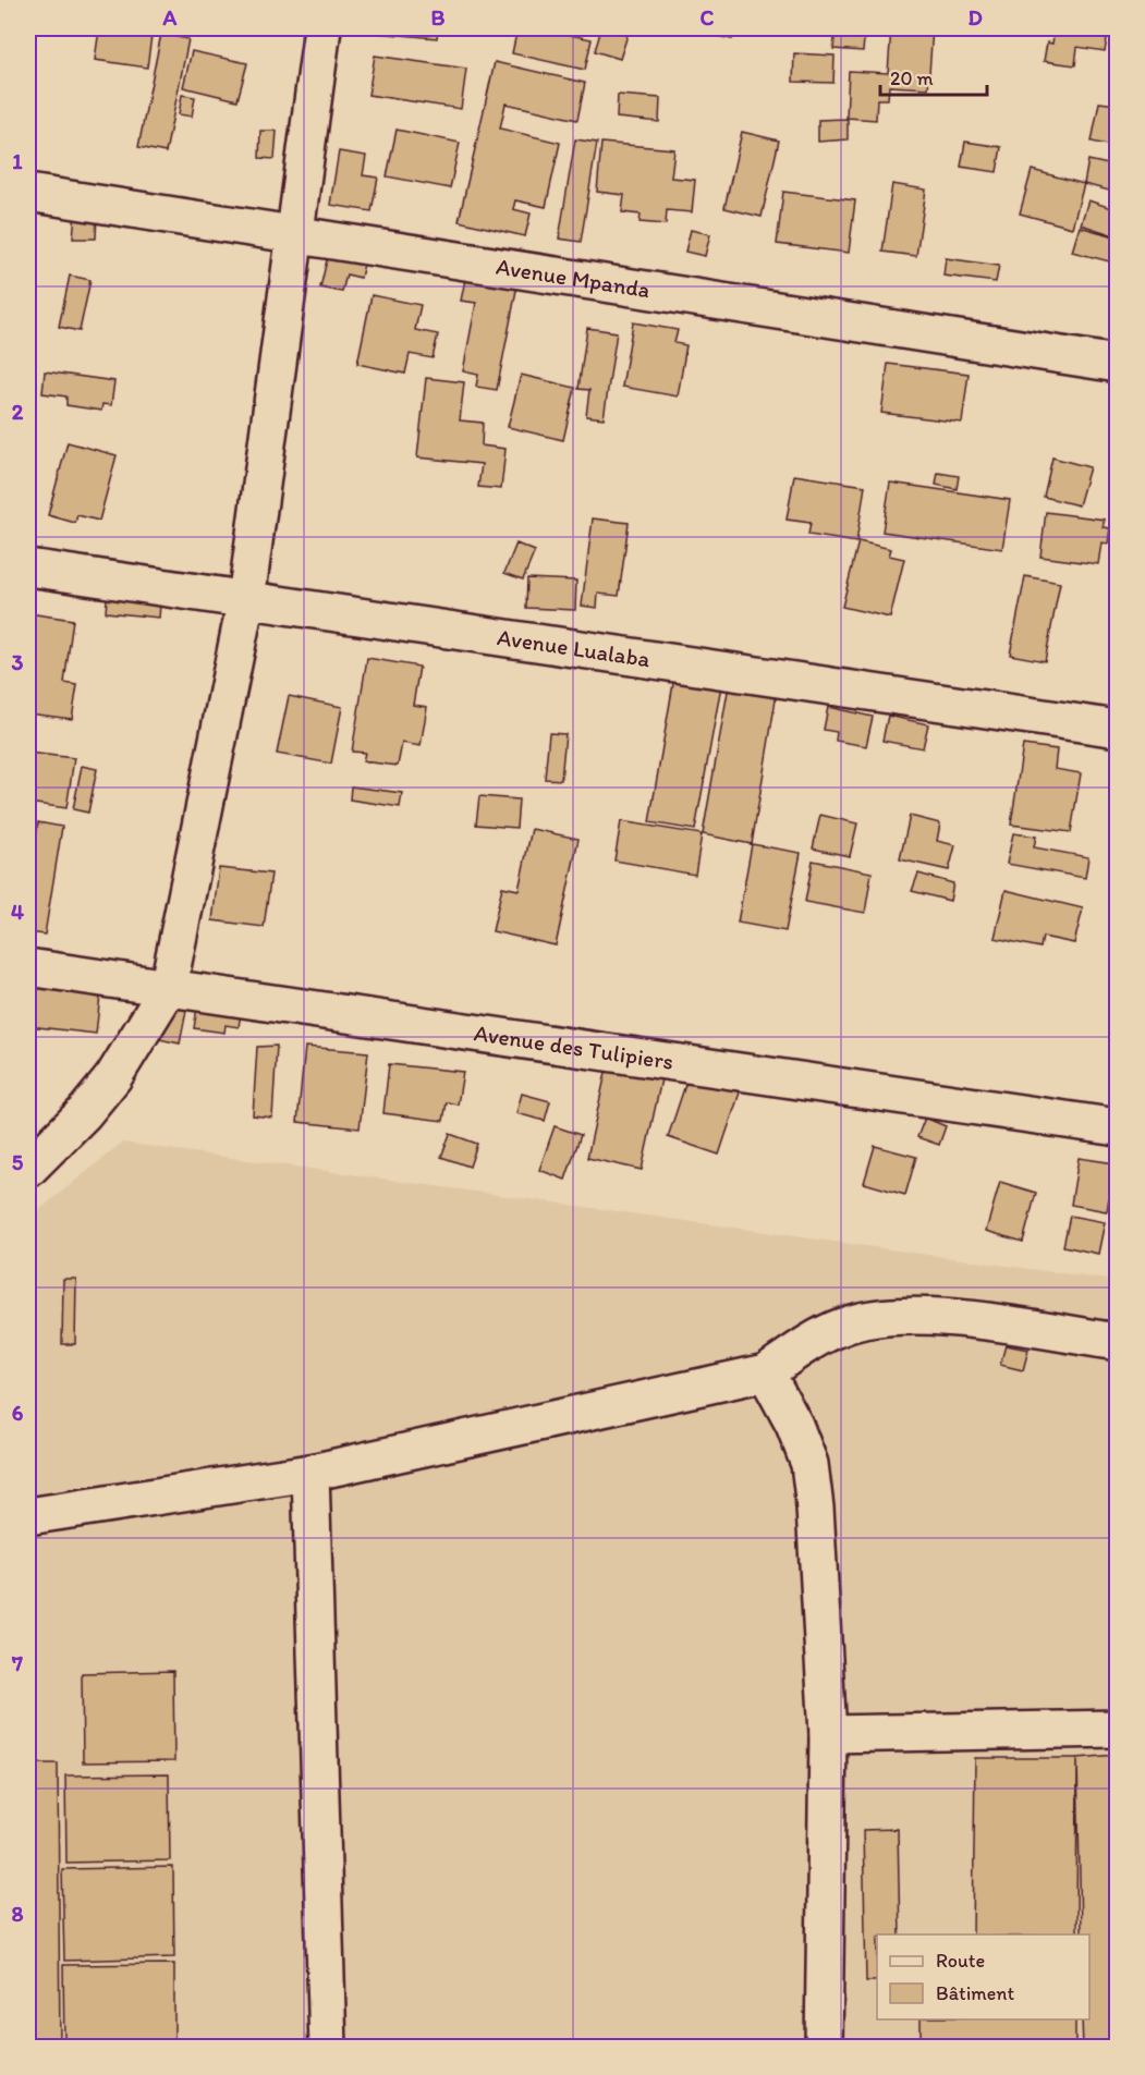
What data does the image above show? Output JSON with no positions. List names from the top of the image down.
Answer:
{
  "streets": {
    "street": ["Avenue Mpanda", "Avenue Lualaba", "Avenue des Tulipiers"]
  },
  "legend": ["Route", "Bâtiment"],
  "scale_bar": "20 m",
  "grid": {
    "columns": [
      "A",
      "B",
      "C",
      "D"
    ],
    "rows": [
      "1",
      "2",
      "3",
      "4",
      "5",
      "6",
      "7",
      "8"
    ]
  }
}
